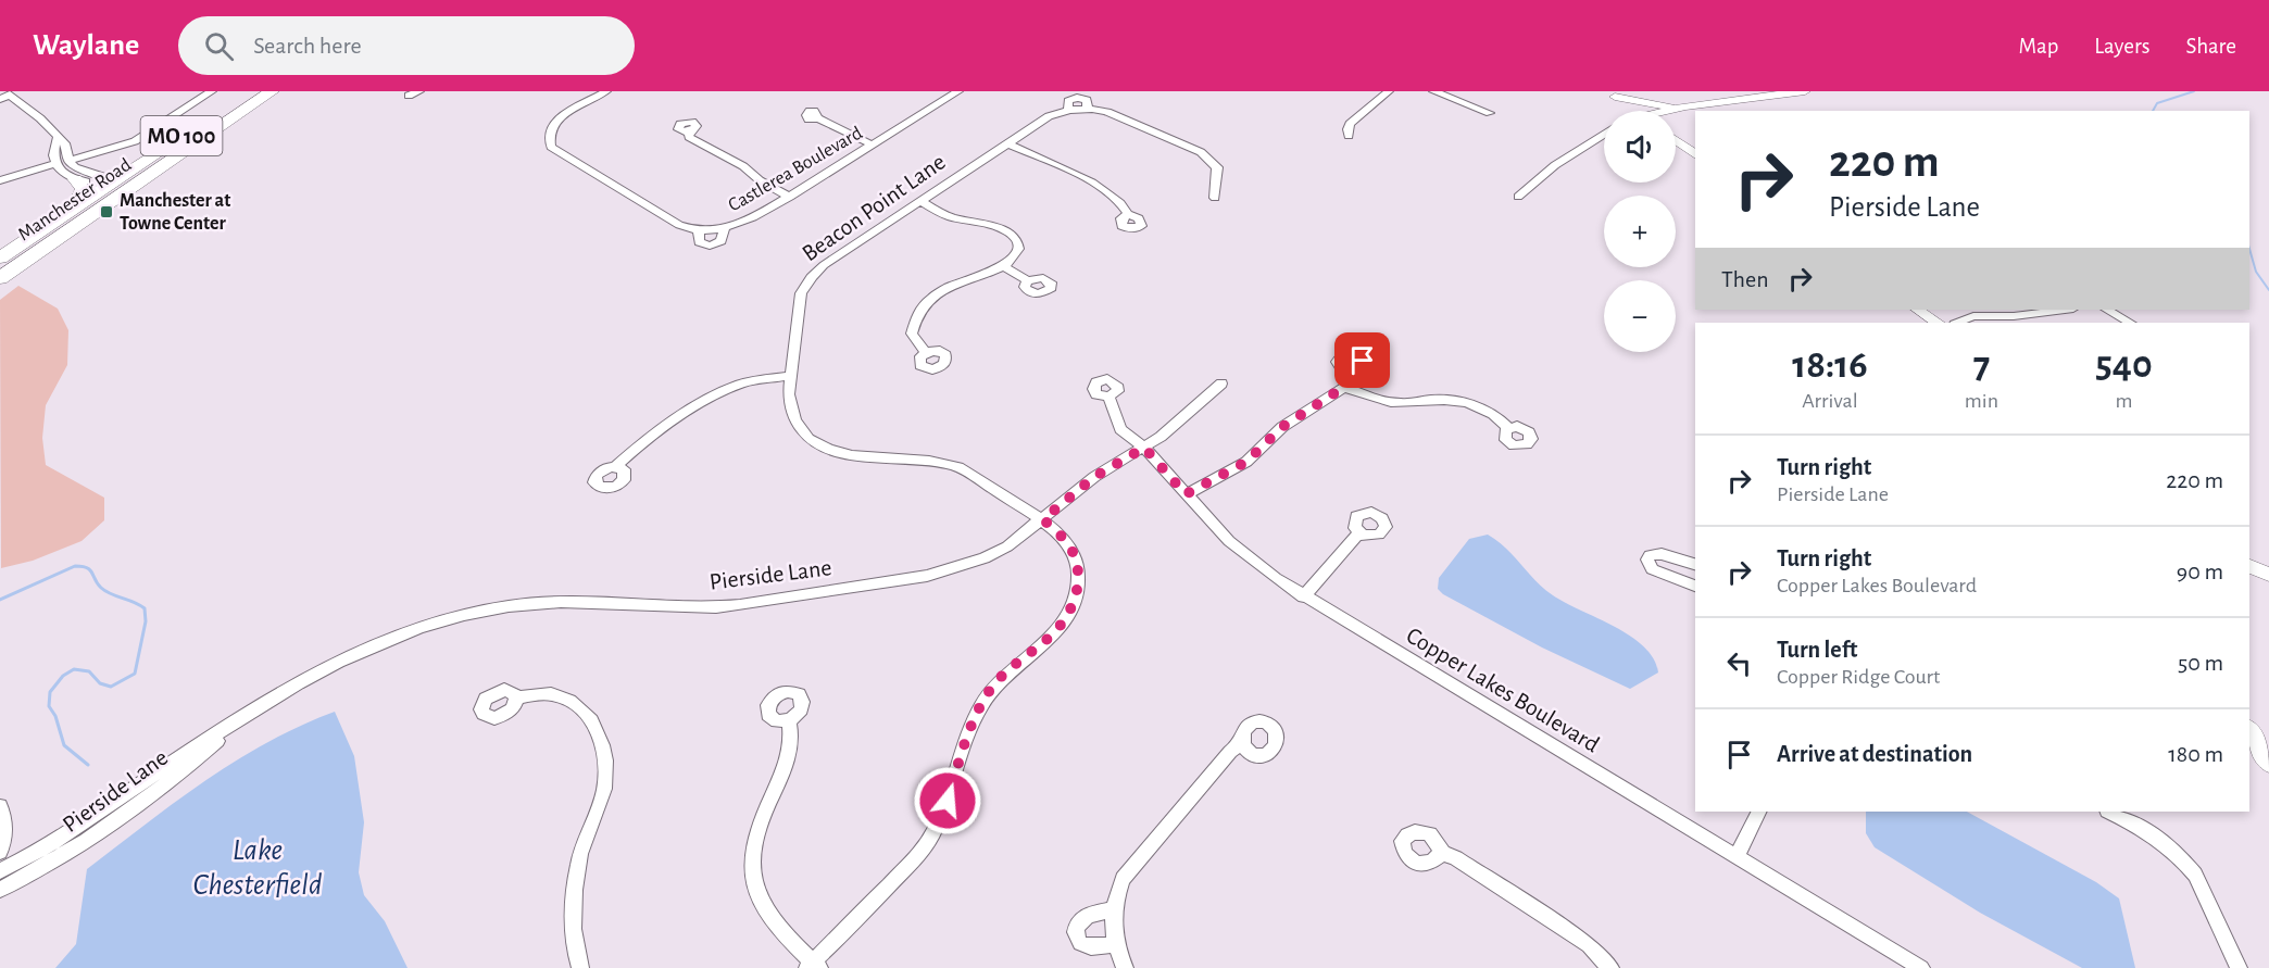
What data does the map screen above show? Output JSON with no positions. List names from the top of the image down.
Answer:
{
  "streets": {
    "highway": ["MO 100", "Manchester Road"],
    "street": [
      "Castlerea Boulevard",
      "Beacon Point Lane",
      "Pierside Lane",
      "Copper Lakes Boulevard"
    ]
  },
  "crossings": [
    ["Beacon Point Lane", "Pierside Lane"],
    ["Pierside Lane", "Copper Lakes Boulevard"]
  ],
  "water": ["Lake Chesterfield"],
  "places": {
    "transit": ["Manchester at Towne Center"]
  },
  "page": {
    "header": "Waylane",
    "search": "Search here",
    "nav": ["Map", "Layers", "Share"],
    "map_buttons": ["+", "−"],
    "turn": ["220 m", "Pierside Lane"],
    "then": "Then",
    "eta": [
      "18:16",
      "Arrival",
      "7",
      "min",
      "540",
      "m"
    ],
    "list": [
      {
        "name": "Turn right",
        "note": "Pierside Lane",
        "value": "220 m"
      },
      {
        "name": "Turn right",
        "note": "Copper Lakes Boulevard",
        "value": "90 m"
      },
      {
        "name": "Turn left",
        "note": "Copper Ridge Court",
        "value": "50 m"
      },
      {
        "name": "Arrive at destination",
        "value": "180 m"
      }
    ]
  }
}
